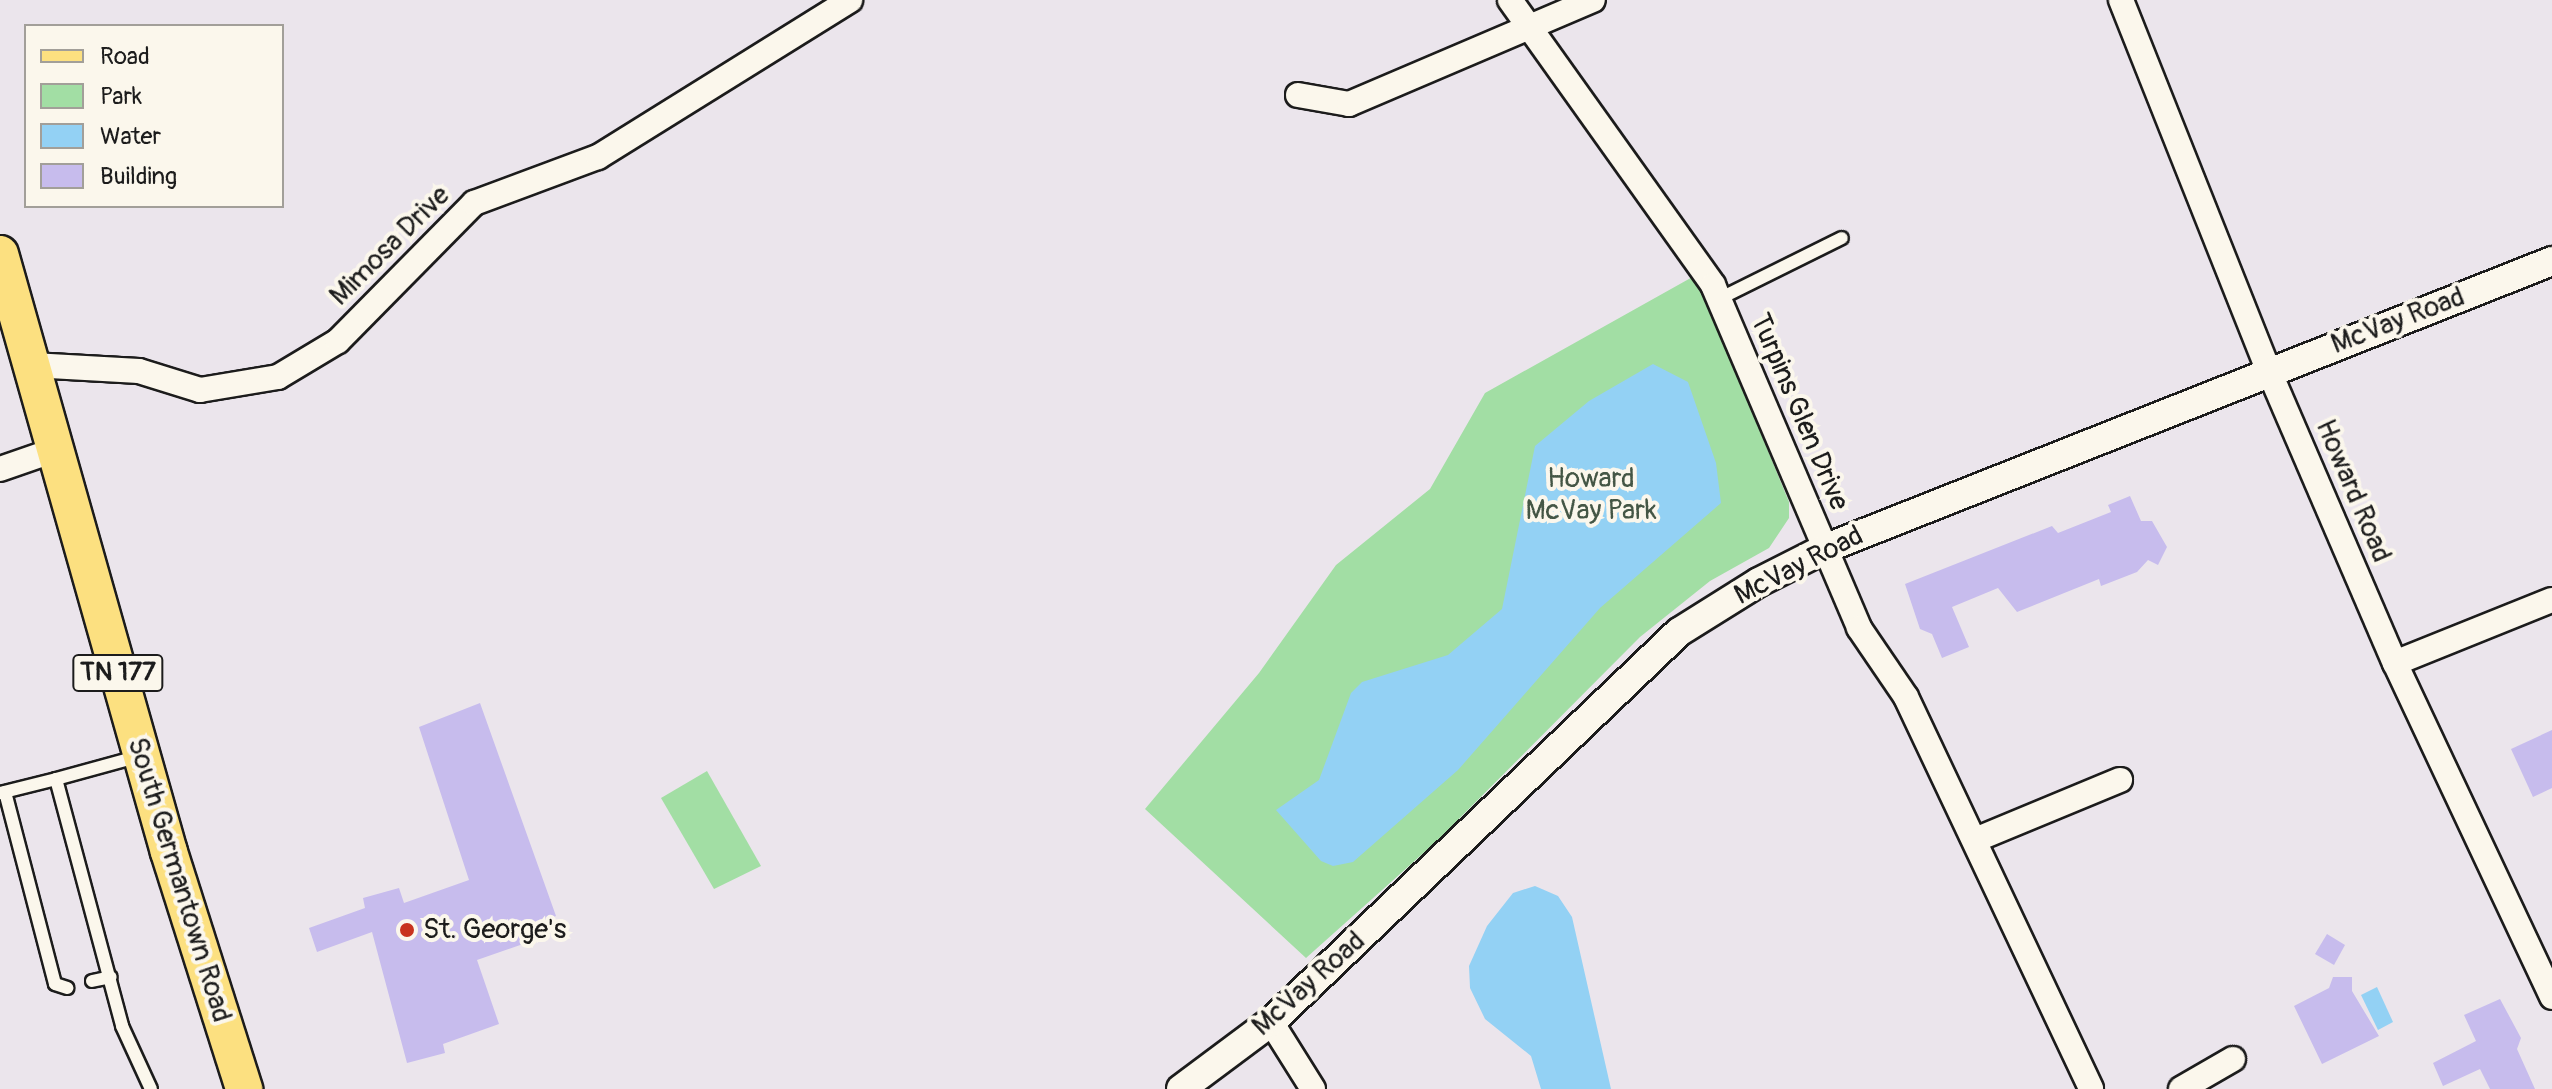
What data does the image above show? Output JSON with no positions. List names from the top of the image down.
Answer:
{
  "streets": {
    "main road": ["TN 177", "South Germantown Road"],
    "street": [
      "Mimosa Drive",
      "McVay Road",
      "Turpins Glen Drive",
      "Howard Road"
    ]
  },
  "crossings": [
    ["Mimosa Drive", "South Germantown Road"],
    ["McVay Road", "Turpins Glen Drive"],
    ["McVay Road", "Howard Road"]
  ],
  "parks": ["Howard McVay Park"],
  "places": ["St. George's"],
  "legend": [
    "Road",
    "Park",
    "Water",
    "Building"
  ]
}
